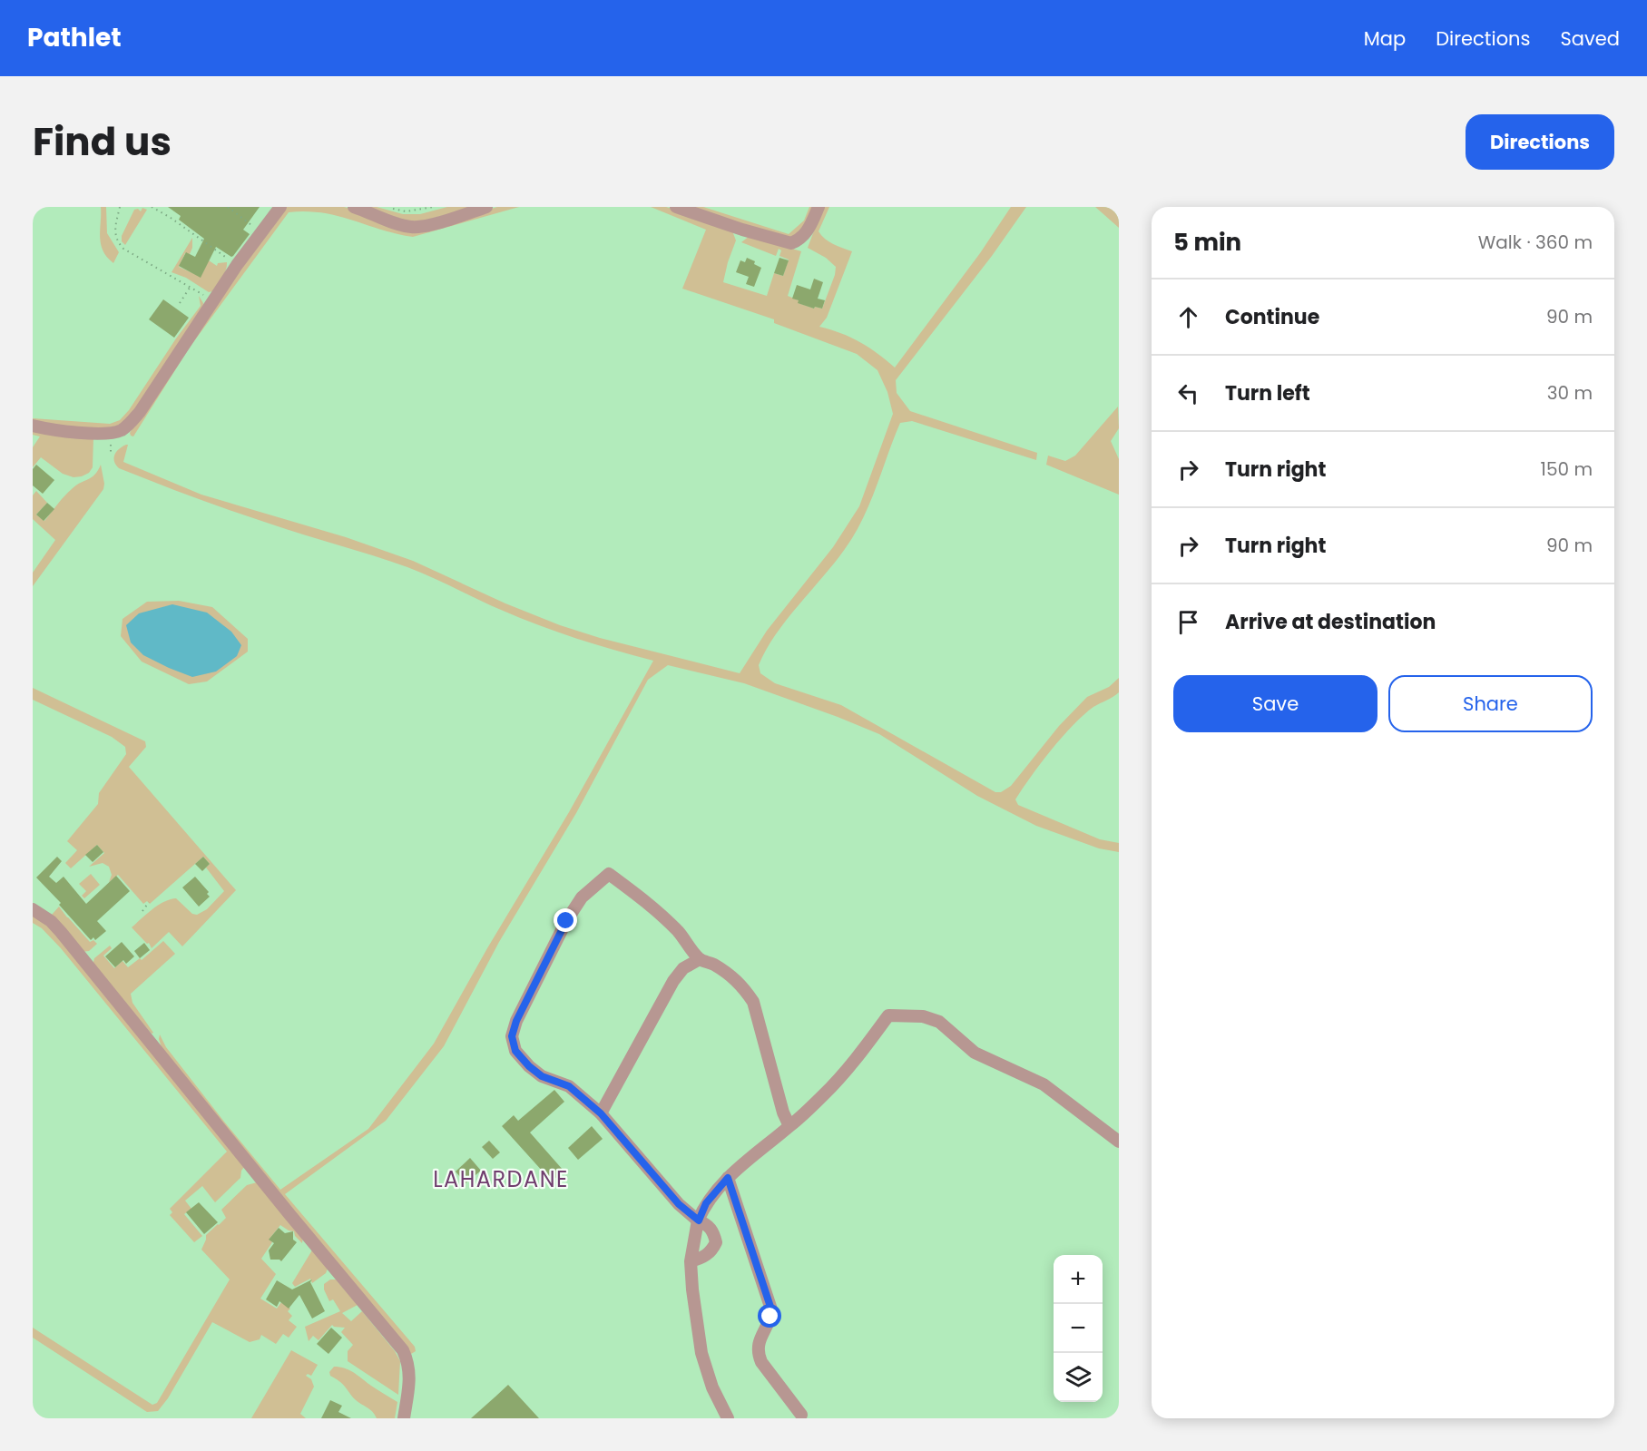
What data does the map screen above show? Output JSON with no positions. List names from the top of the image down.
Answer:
{
  "districts": ["LAHARDANE"],
  "page": {
    "header": "Pathlet",
    "nav": ["Map", "Directions", "Saved"],
    "title": "Find us",
    "buttons": [
      "Directions",
      ["Save", "Share"]
    ],
    "heading": ["5 min", "Walk · 360 m"],
    "list": [
      ["Continue", "90 m"],
      ["Turn left", "30 m"],
      ["Turn right", "150 m"],
      ["Turn right", "90 m"],
      "Arrive at destination"
    ],
    "map_buttons": ["+", "−"]
  }
}
